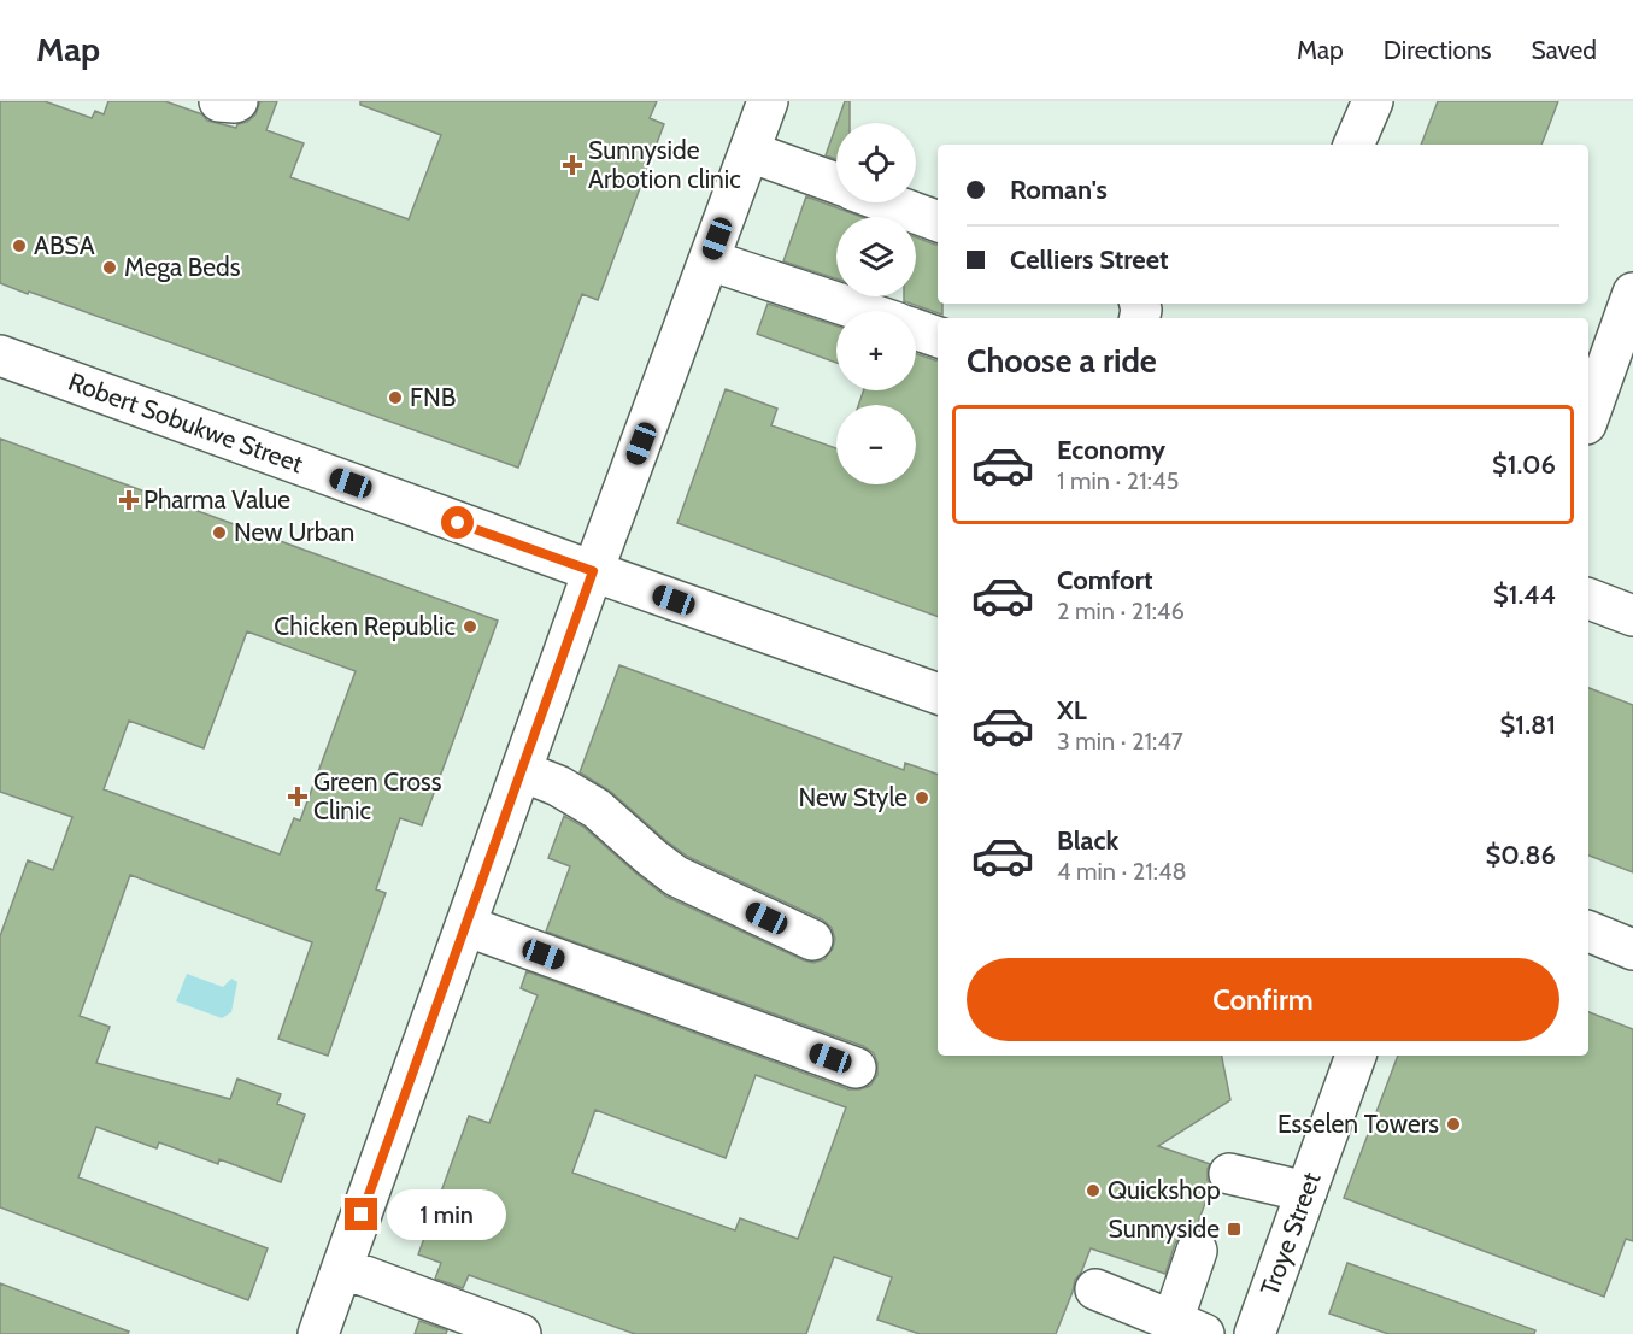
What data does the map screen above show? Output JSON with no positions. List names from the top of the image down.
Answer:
{
  "streets": {
    "street": ["Robert Sobukwe Street", "Troye Street"]
  },
  "places": {
    "health": ["Sunnyside Arbotion clinic", "Pharma Value", "Green Cross Clinic"],
    "other": [
      "ABSA",
      "Mega Beds",
      "FNB",
      "New Urban",
      "Chicken Republic",
      "New Style",
      "Esselen Towers",
      "Quickshop"
    ],
    "transit": ["Sunnyside"]
  },
  "page": {
    "header": "Map",
    "nav": ["Map", "Directions", "Saved"],
    "map_buttons": ["+", "−"],
    "banner": ["Roman's", "Celliers Street"],
    "heading": "Choose a ride",
    "list": [
      {
        "name": "Economy",
        "note": "1 min · 21:45",
        "value": "$1.06"
      },
      {
        "name": "Comfort",
        "note": "2 min · 21:46",
        "value": "$1.44"
      },
      {
        "name": "XL",
        "note": "3 min · 21:47",
        "value": "$1.81"
      },
      {
        "name": "Black",
        "note": "4 min · 21:48",
        "value": "$0.86"
      }
    ],
    "buttons": "Confirm",
    "bubble": "1 min"
  }
}
